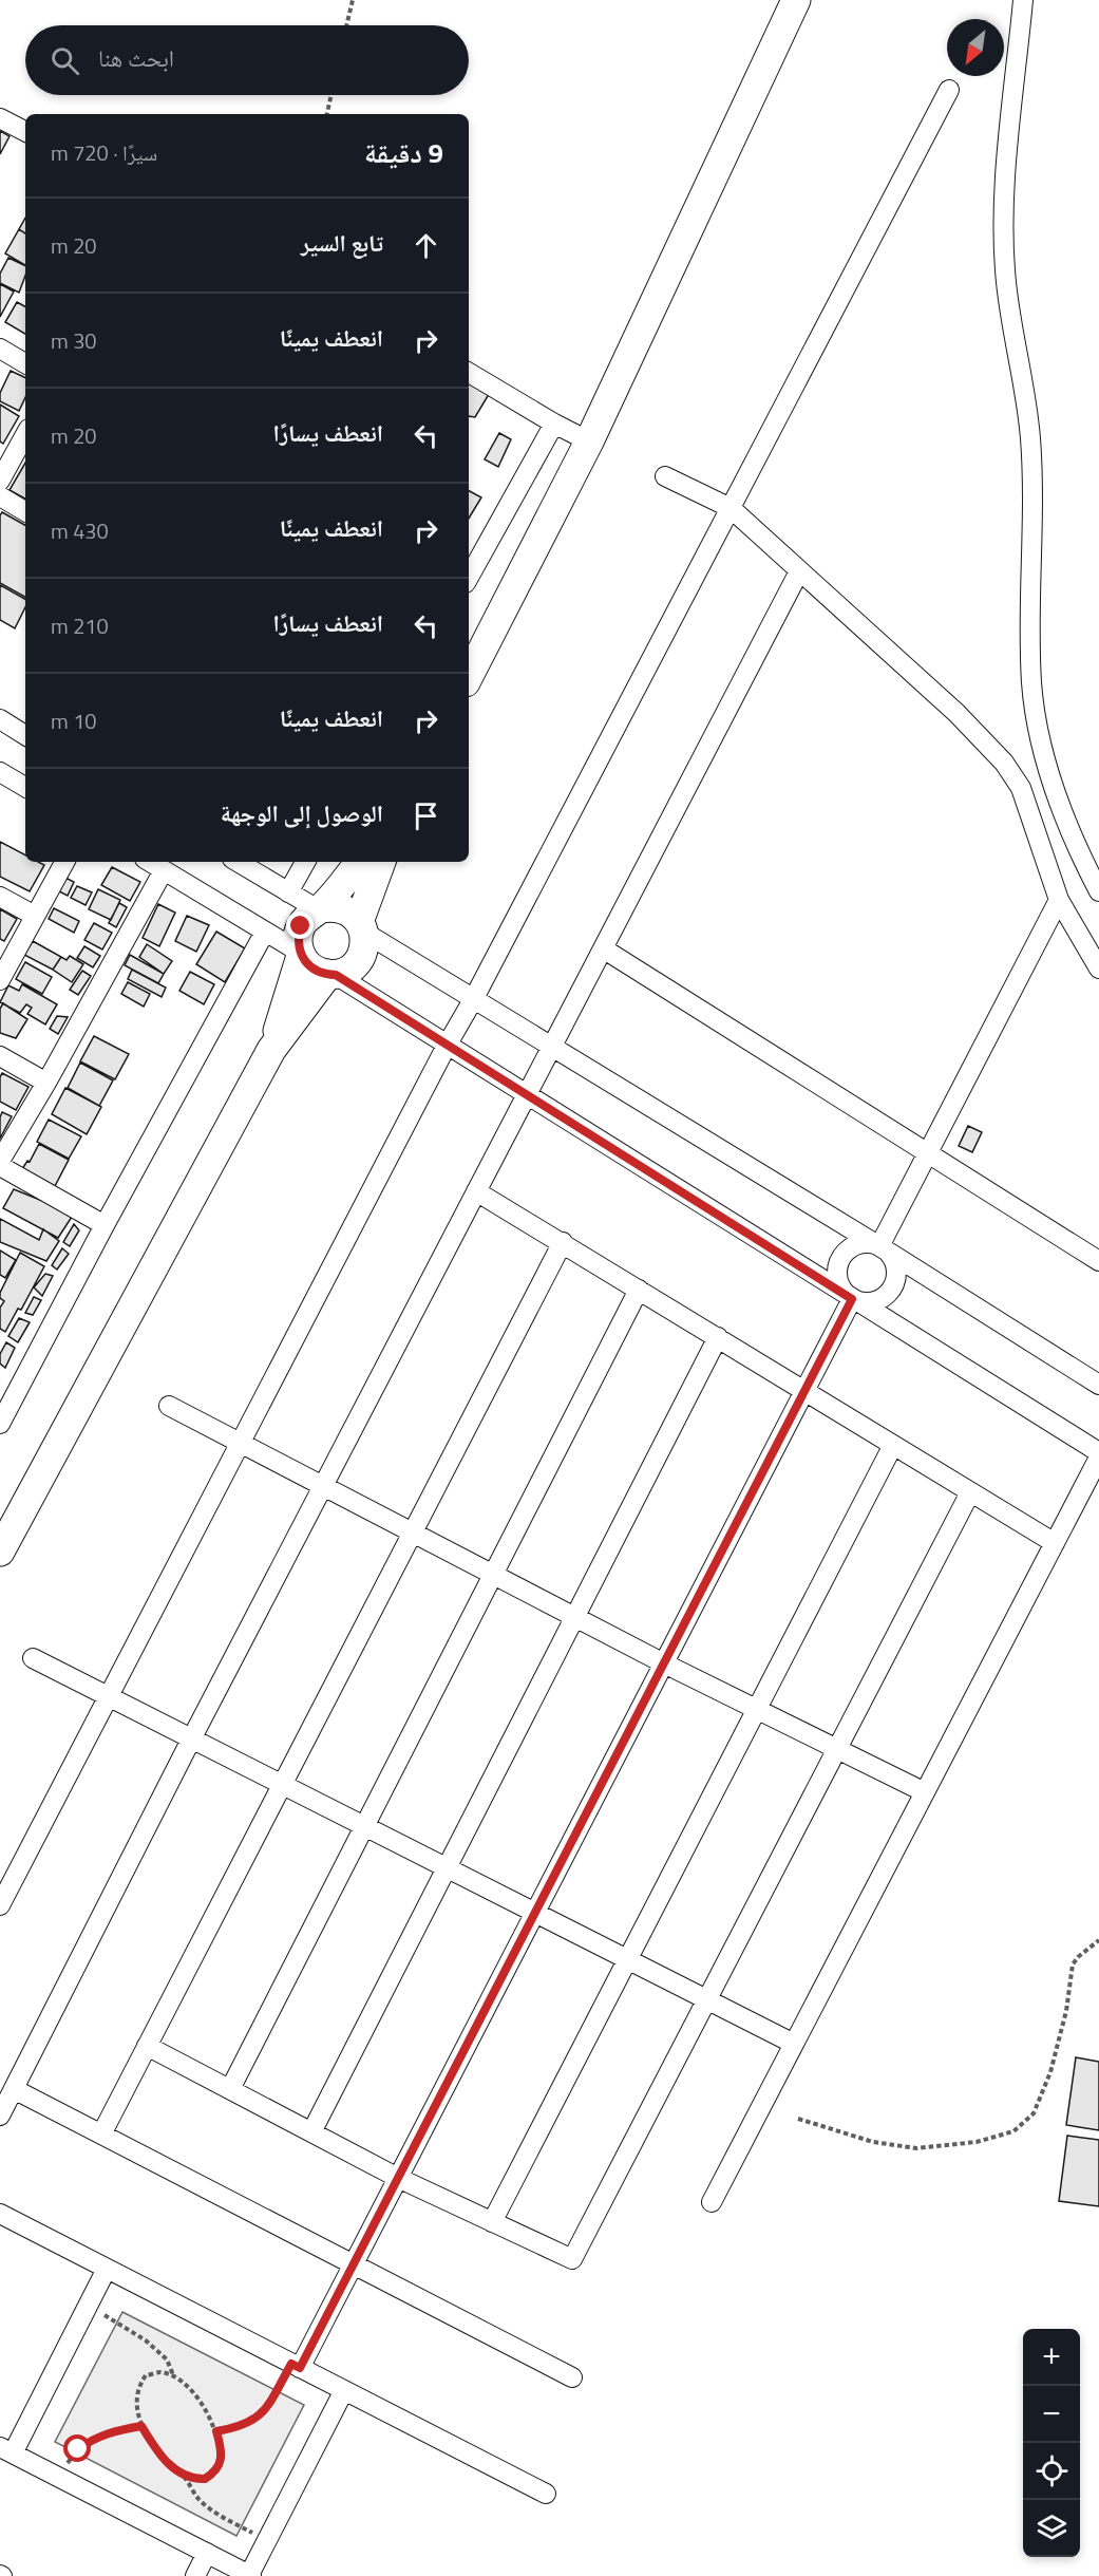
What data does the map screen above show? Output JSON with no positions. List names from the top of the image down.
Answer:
{
  "north": "bottom left",
  "page": {
    "search": "ابحث هنا",
    "heading": ["9 دقيقة", "سيرًا · 720 m"],
    "list": [
      ["تابع السير", "20 m"],
      ["انعطف يمينًا", "30 m"],
      ["انعطف يسارًا", "20 m"],
      ["انعطف يمينًا", "430 m"],
      ["انعطف يسارًا", "210 m"],
      ["انعطف يمينًا", "10 m"],
      "الوصول إلى الوجهة"
    ],
    "map_buttons": ["+", "−"]
  }
}
